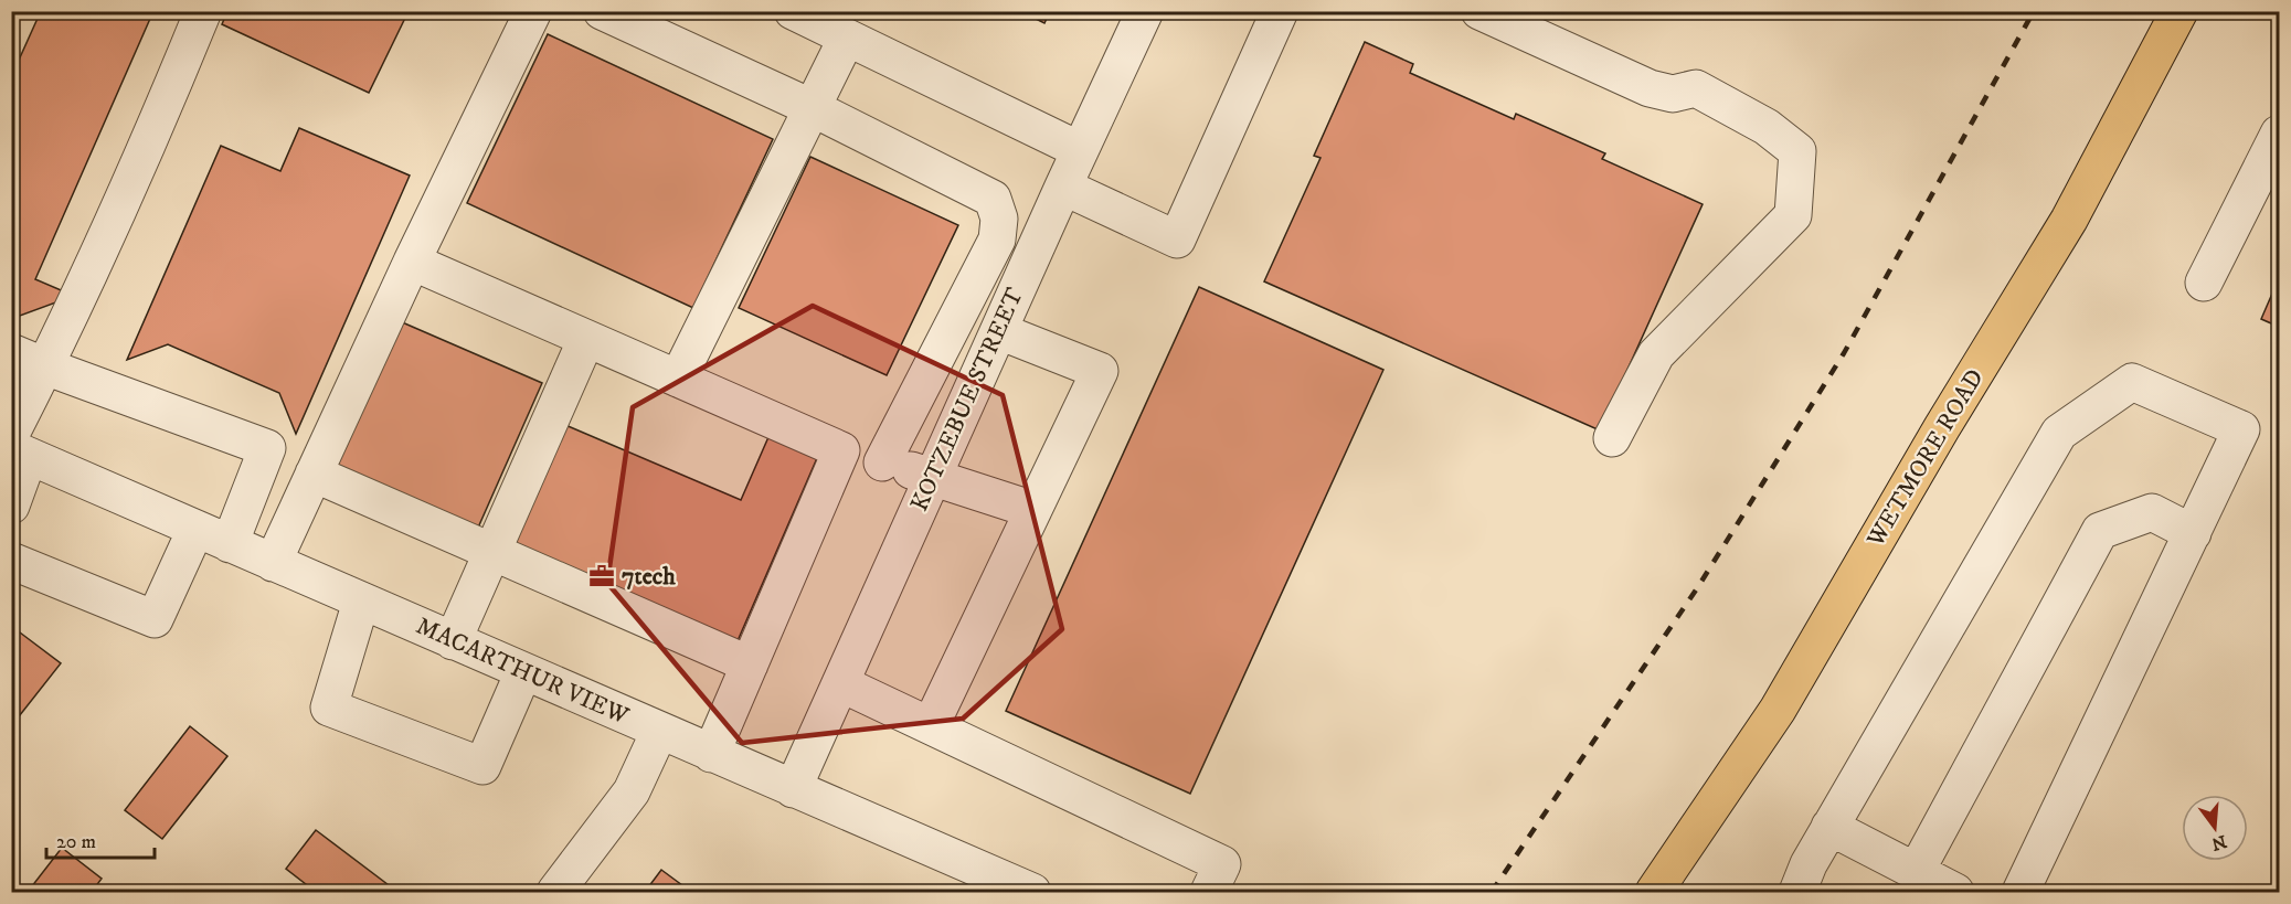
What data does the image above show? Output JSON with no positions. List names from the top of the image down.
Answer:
{
  "streets": {
    "main road": ["WETMORE ROAD"],
    "street": ["KOTZEBUE STREET", "MACARTHUR VIEW"]
  },
  "crossings": [
    ["KOTZEBUE STREET", "MACARTHUR VIEW"]
  ],
  "places": {
    "office": ["7tech"]
  },
  "scale_bar": "20 m",
  "north": "bottom"
}
